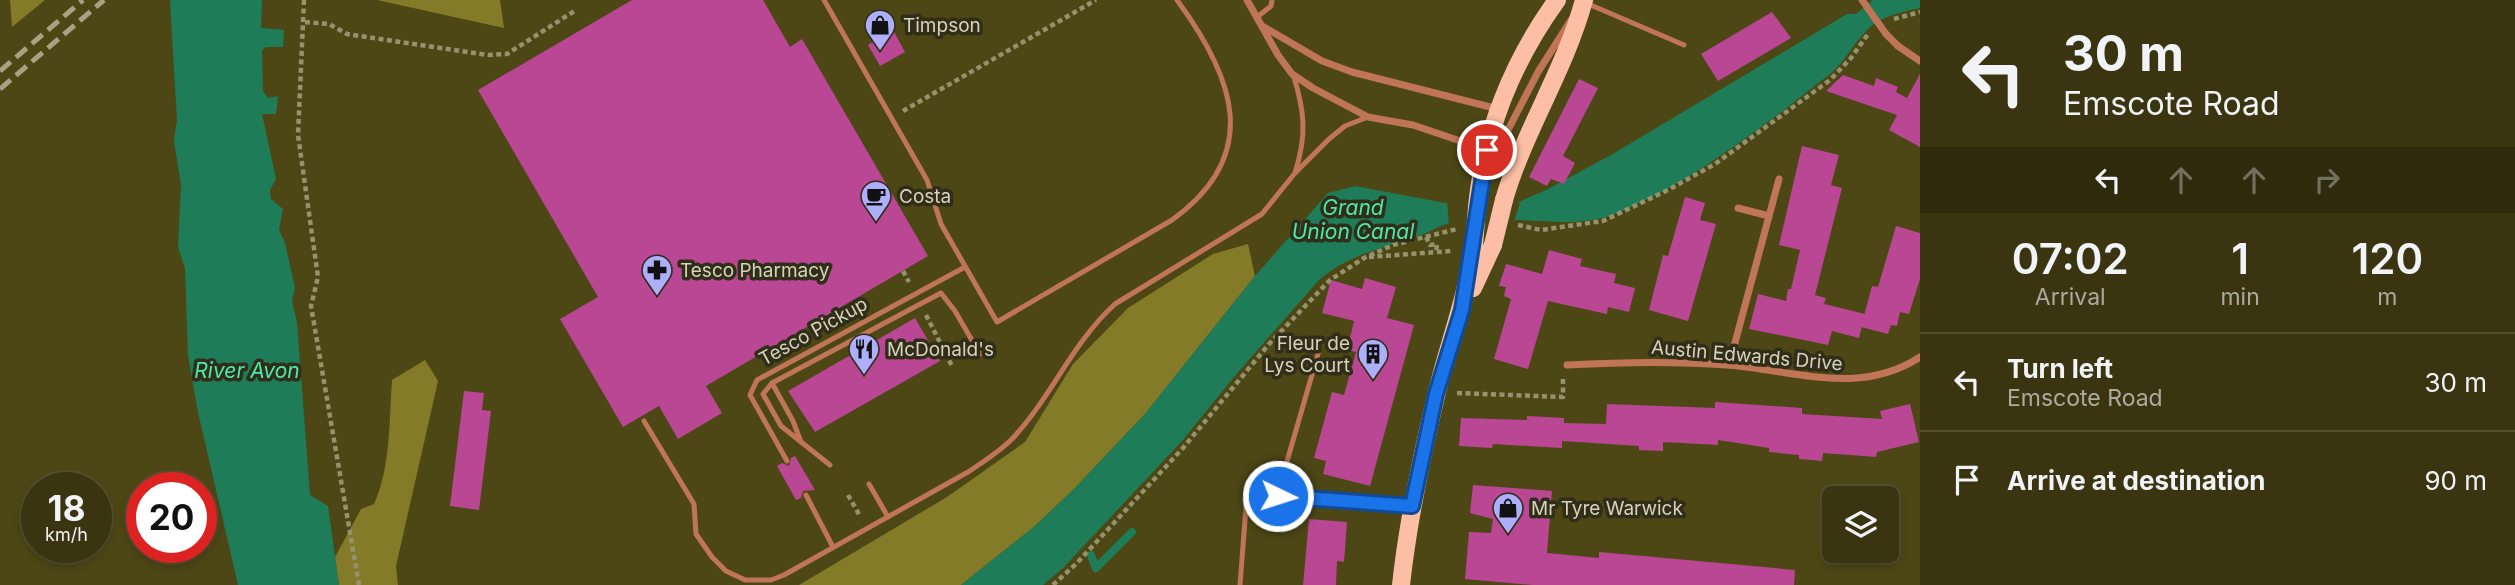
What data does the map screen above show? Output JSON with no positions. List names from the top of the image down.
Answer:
{
  "streets": {
    "street": ["Austin Edwards Drive"],
    "lane": ["Tesco Pickup"]
  },
  "water": ["Grand Union Canal", "River Avon"],
  "places": {
    "shop": ["Timpson", "Mr Tyre Warwick"],
    "cafe": ["Costa"],
    "pharmacy": ["Tesco Pharmacy"],
    "restaurant": ["McDonald's"],
    "building": ["Fleur de Lys Court"]
  },
  "page": {
    "turn": ["30 m", "Emscote Road"],
    "eta": [
      "07:02",
      "Arrival",
      "1",
      "min",
      "120",
      "m"
    ],
    "list": [
      {
        "name": "Turn left",
        "note": "Emscote Road",
        "value": "30 m"
      },
      {
        "name": "Arrive at destination",
        "value": "90 m"
      }
    ],
    "speed": "18 km/h",
    "limit": "20"
  }
}
